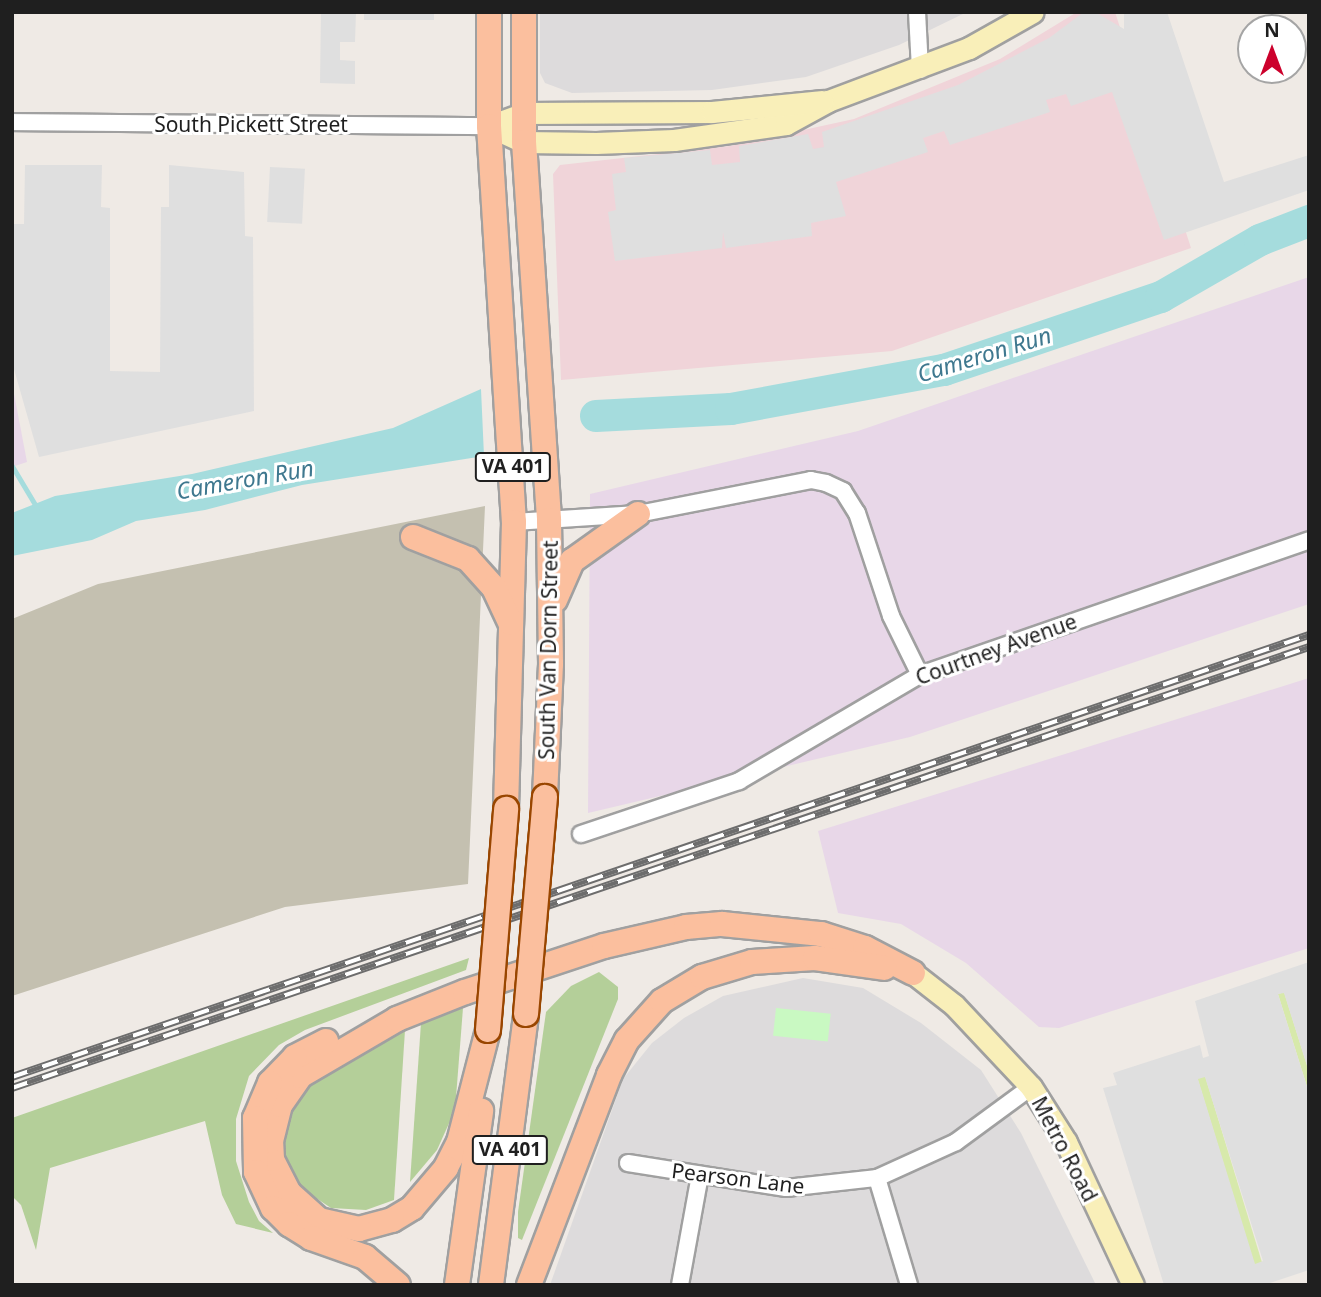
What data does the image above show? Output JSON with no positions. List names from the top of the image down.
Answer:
{
  "streets": {
    "main road": [
      "South Pickett Street",
      "VA 401",
      "South Van Dorn Street",
      "Metro Road"
    ],
    "street": ["Courtney Avenue", "Pearson Lane"]
  },
  "crossings": [
    ["South Pickett Street", "South Van Dorn Street"],
    ["Metro Road", "Pearson Lane"]
  ],
  "water": ["Cameron Run"],
  "north": "top"
}
